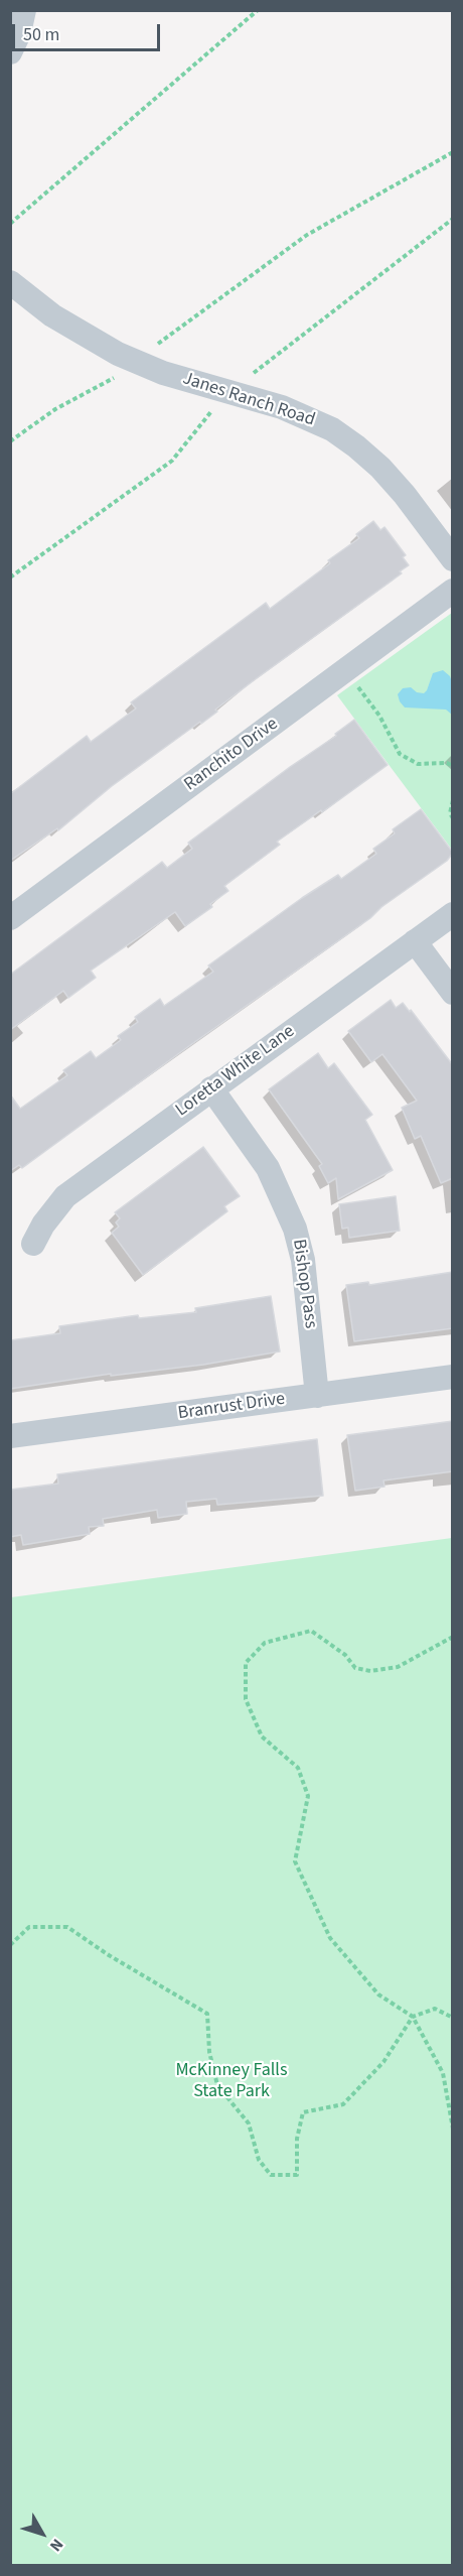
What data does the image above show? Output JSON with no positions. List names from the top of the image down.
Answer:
{
  "streets": {
    "street": [
      "Janes Ranch Road",
      "Ranchito Drive",
      "Loretta White Lane",
      "Bishop Pass",
      "Branrust Drive"
    ]
  },
  "crossings": [
    ["Loretta White Lane", "Bishop Pass"],
    ["Bishop Pass", "Branrust Drive"]
  ],
  "parks": ["McKinney Falls State Park"],
  "scale_bar": "50 m",
  "north": "bottom right"
}
